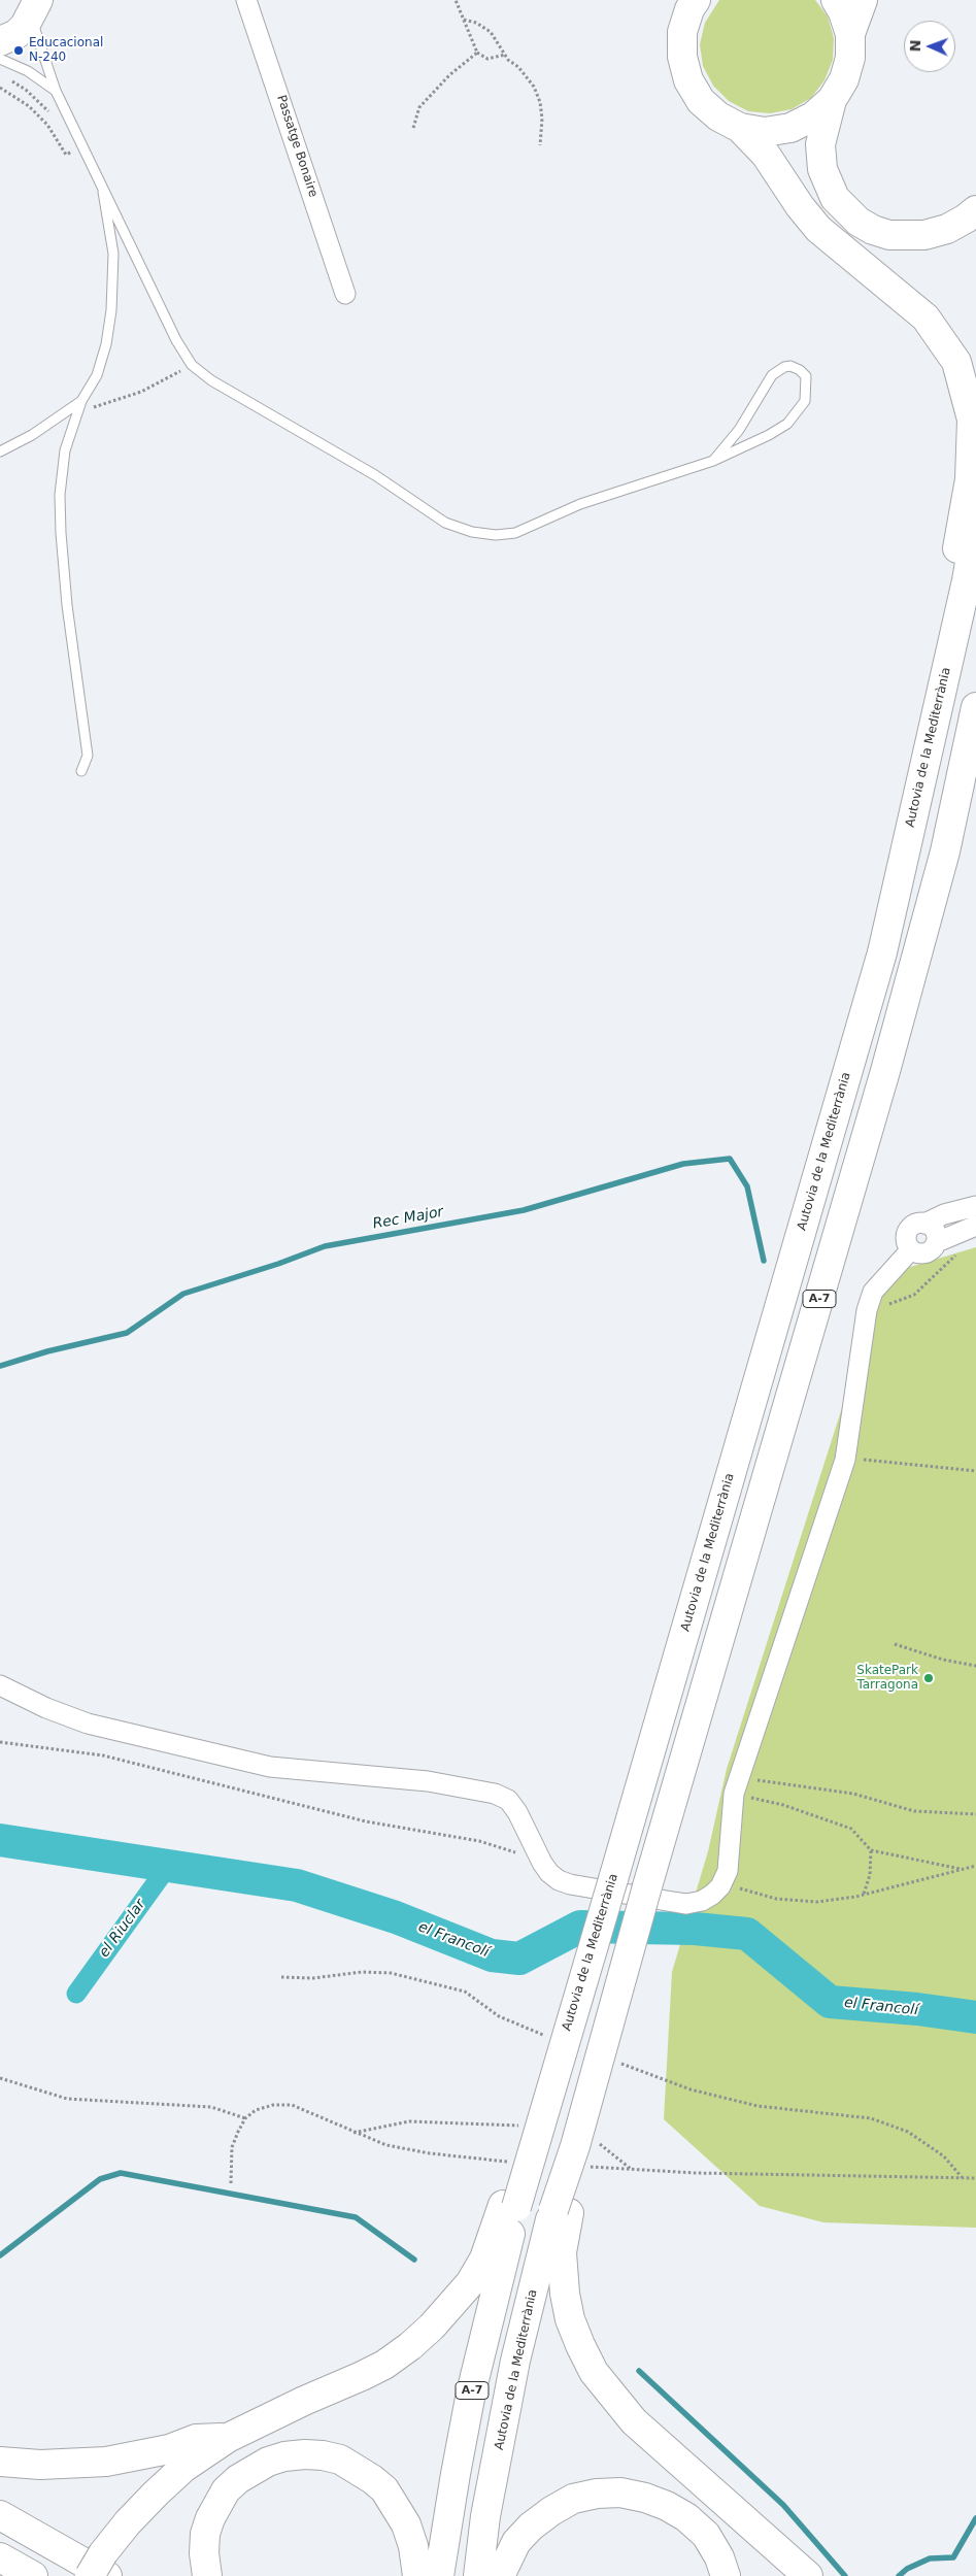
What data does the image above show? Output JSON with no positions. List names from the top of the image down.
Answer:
{
  "streets": {
    "highway": ["Autovia de la Mediterrània", "A-7"],
    "street": ["Passatge Bonaire"]
  },
  "water": ["Rec Major", "el Riuclar", "el Francolí"],
  "places": ["Educacional N-240", "SkatePark Tarragona"],
  "north": "left"
}
